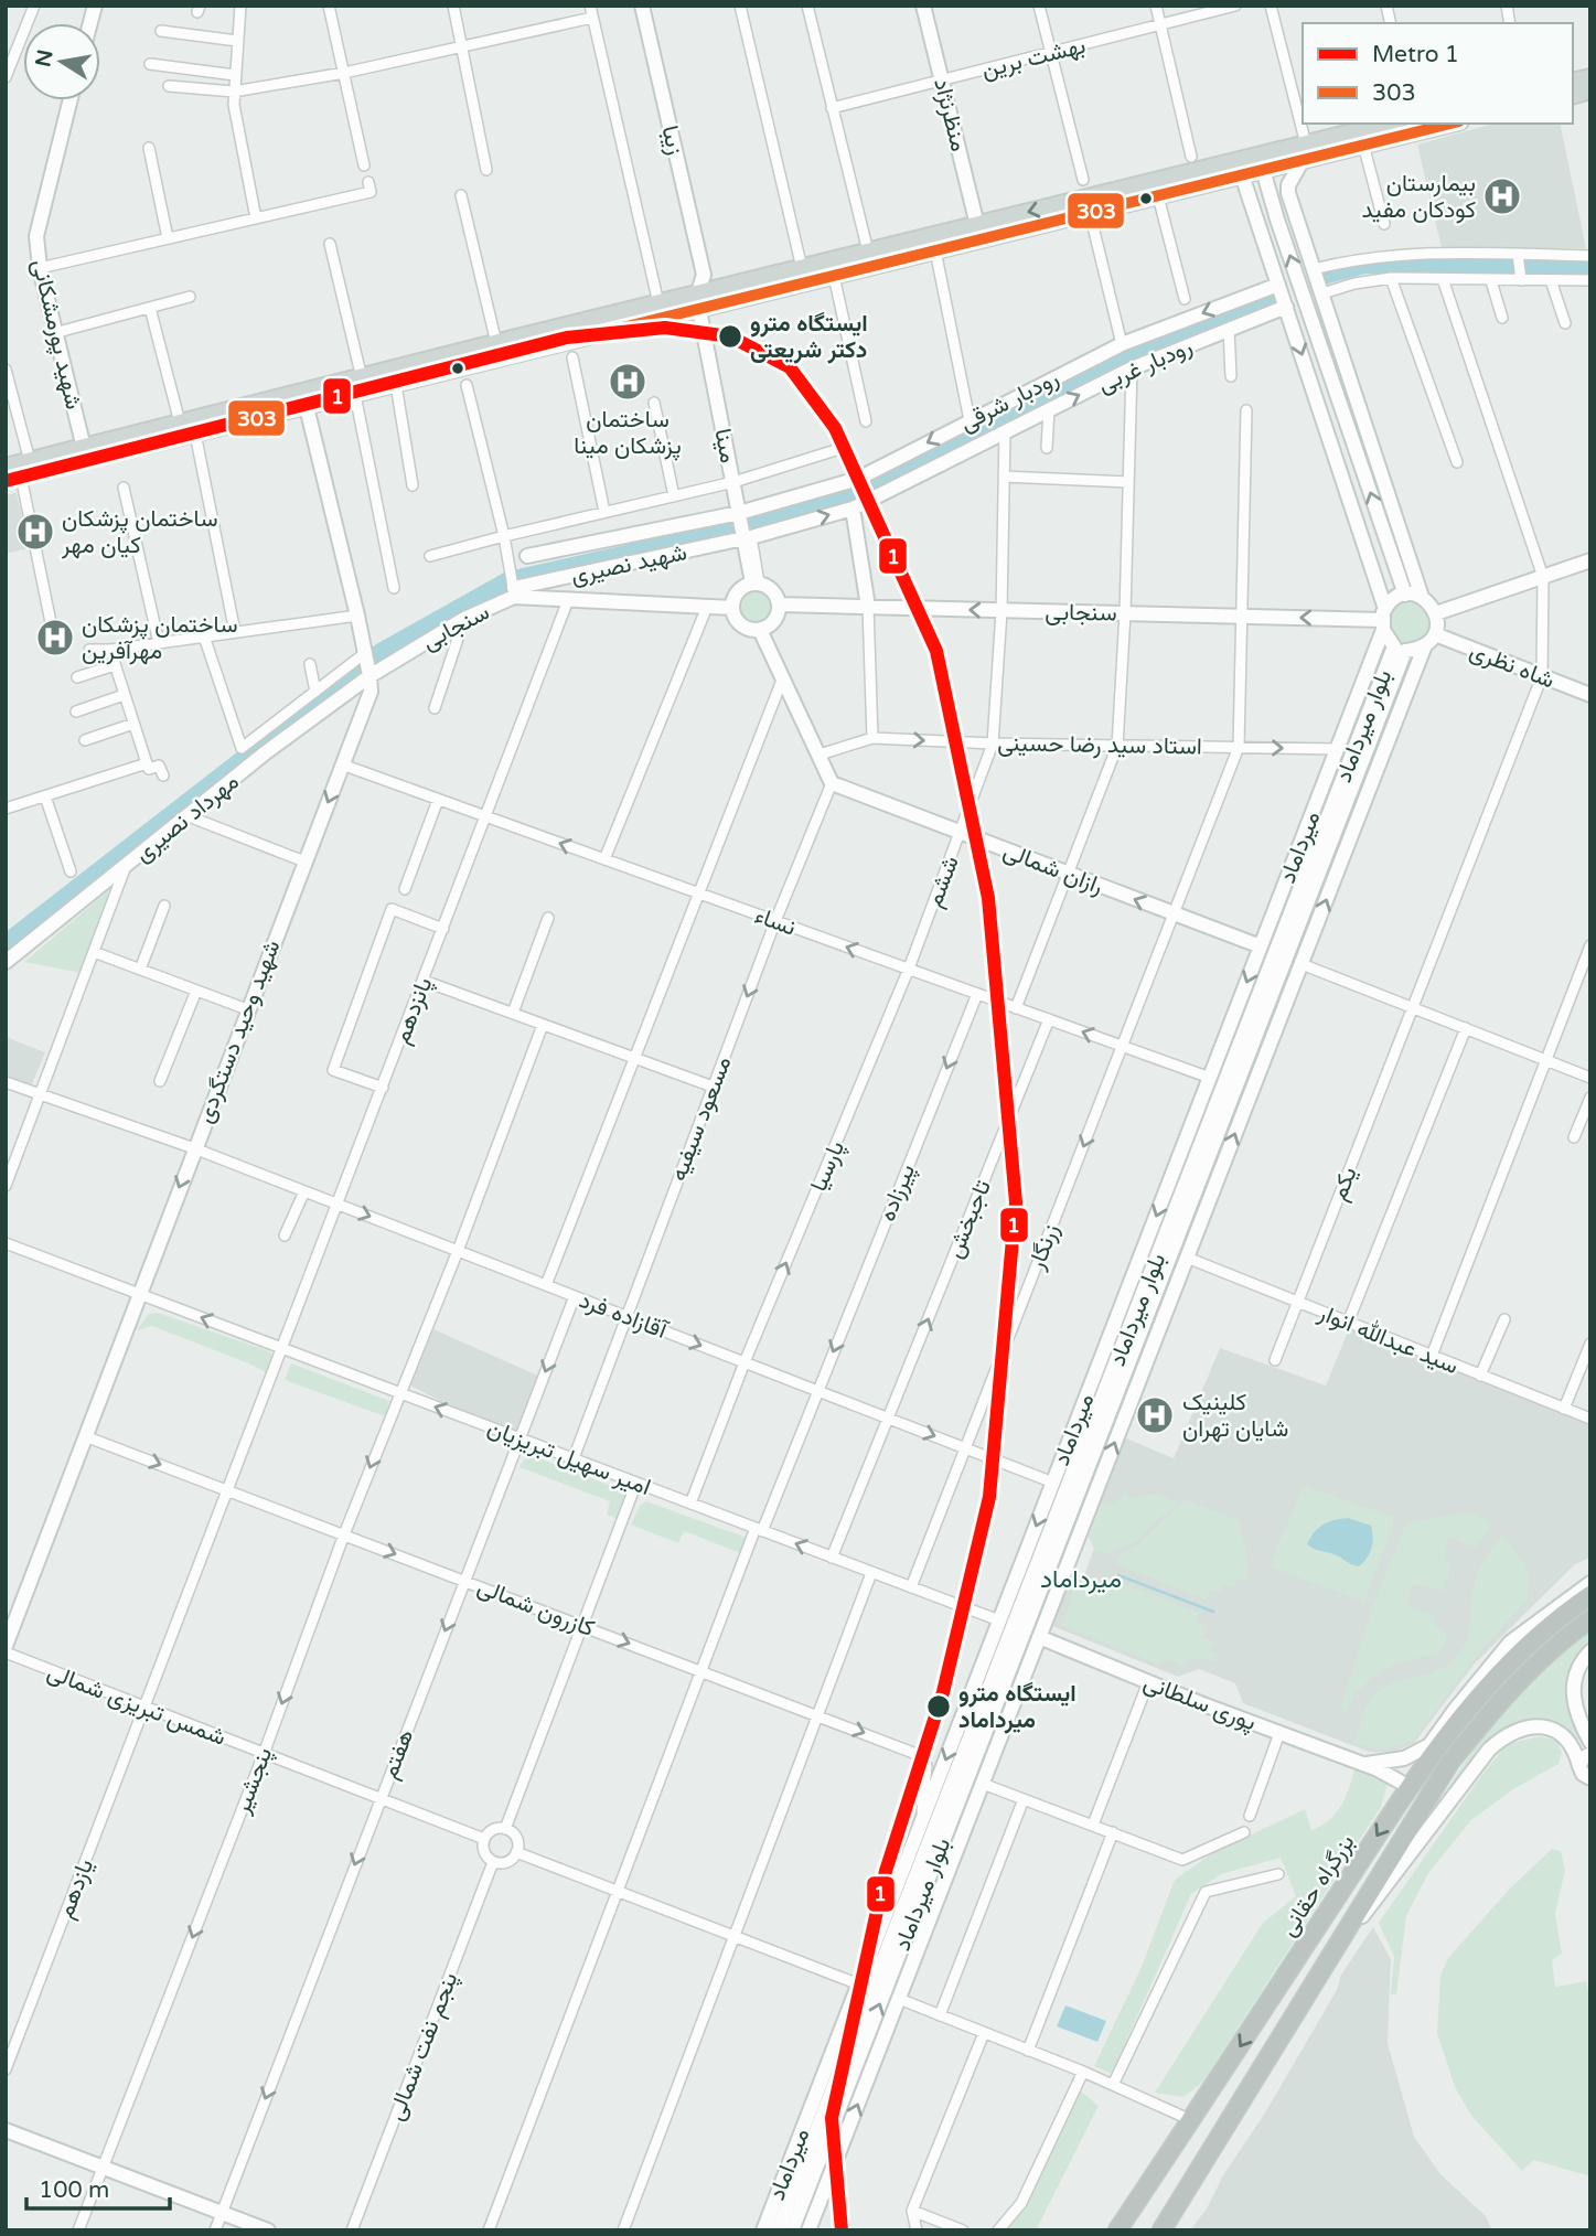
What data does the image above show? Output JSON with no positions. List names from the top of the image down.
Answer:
{
  "streets": {
    "highway": ["بزرگراه حقانی"],
    "main road": [
      "منظرنژاد",
      "زیبا",
      "شهید پورمشکانی",
      "رودبار غربی",
      "رودبار شرقی",
      "مینا",
      "شهید نصیری",
      "سنجابی",
      "شاه نظری",
      "بلوار میرداماد",
      "مهرداد نصیری",
      "میرداماد",
      "رازان شمالی",
      "شهید وحید دستگردی",
      "پوری سلطانی"
    ],
    "street": [
      "بهشت برین",
      "استاد سید رضا حسینی",
      "ششم",
      "نساء",
      "پانزدهم",
      "مسعود سیفیه",
      "پارسیا",
      "یکم",
      "پیرزاده",
      "تاجبخش",
      "زرنگار",
      "آقازاده فرد",
      "سید عبدالله انوار",
      "امیر سهیل تبریزیان",
      "کازرون شمالی",
      "شمس تبریزی شمالی",
      "هفتم",
      "پنجشیر",
      "یازدهم",
      "پنجم نفت شمالی"
    ]
  },
  "crossings": [
    ["بهشت برین", "منظرنژاد"],
    ["زیبا", "مینا"],
    ["رودبار غربی", "مینا"],
    ["رودبار غربی", "شهید نصیری"],
    ["رودبار غربی", "ششم"],
    ["رودبار شرقی", "مینا"],
    ["رودبار شرقی", "شهید نصیری"],
    ["مینا", "شهید نصیری"],
    ["مینا", "سنجابی"],
    ["شهید نصیری", "سنجابی"],
    ["سنجابی", "شاه نظری"],
    ["سنجابی", "بلوار میرداماد"],
    ["سنجابی", "مهرداد نصیری"],
    ["سنجابی", "میرداماد"],
    ["سنجابی", "ششم"],
    ["سنجابی", "پانزدهم"],
    ["سنجابی", "شهید وحید دستگردی"],
    ["سنجابی", "زرنگار"],
    ["شاه نظری", "بلوار میرداماد"],
    ["شاه نظری", "میرداماد"],
    ["شاه نظری", "یکم"],
    ["بلوار میرداماد", "میرداماد"],
    ["استاد سید رضا حسینی", "میرداماد"],
    ["استاد سید رضا حسینی", "ششم"],
    ["استاد سید رضا حسینی", "زرنگار"],
    ["مهرداد نصیری", "شهید وحید دستگردی"],
    ["میرداماد", "رازان شمالی"],
    ["میرداماد", "نساء"],
    ["میرداماد", "آقازاده فرد"],
    ["میرداماد", "سید عبدالله انوار"],
    ["میرداماد", "امیر سهیل تبریزیان"],
    ["میرداماد", "کازرون شمالی"],
    ["میرداماد", "پوری سلطانی"],
    ["رازان شمالی", "ششم"],
    ["رازان شمالی", "مسعود سیفیه"],
    ["رازان شمالی", "زرنگار"],
    ["ششم", "نساء"],
    ["ششم", "پارسیا"],
    ["نساء", "پانزدهم"],
    ["نساء", "شهید وحید دستگردی"],
    ["نساء", "مسعود سیفیه"],
    ["نساء", "پارسیا"],
    ["نساء", "پیرزاده"],
    ["نساء", "تاجبخش"],
    ["نساء", "زرنگار"],
    ["پانزدهم", "آقازاده فرد"],
    ["پانزدهم", "امیر سهیل تبریزیان"],
    ["پانزدهم", "کازرون شمالی"],
    ["پانزدهم", "یازدهم"],
    ["شهید وحید دستگردی", "آقازاده فرد"],
    ["شهید وحید دستگردی", "امیر سهیل تبریزیان"],
    ["شهید وحید دستگردی", "کازرون شمالی"],
    ["مسعود سیفیه", "آقازاده فرد"],
    ["مسعود سیفیه", "امیر سهیل تبریزیان"],
    ["پارسیا", "آقازاده فرد"],
    ["پارسیا", "امیر سهیل تبریزیان"],
    ["یکم", "سید عبدالله انوار"],
    ["پیرزاده", "آقازاده فرد"],
    ["پیرزاده", "امیر سهیل تبریزیان"],
    ["پیرزاده", "کازرون شمالی"],
    ["تاجبخش", "آقازاده فرد"],
    ["تاجبخش", "امیر سهیل تبریزیان"],
    ["زرنگار", "آقازاده فرد"],
    ["زرنگار", "امیر سهیل تبریزیان"],
    ["آقازاده فرد", "هفتم"],
    ["آقازاده فرد", "پنجشیر"],
    ["امیر سهیل تبریزیان", "هفتم"],
    ["امیر سهیل تبریزیان", "پنجشیر"],
    ["کازرون شمالی", "هفتم"],
    ["کازرون شمالی", "پنجشیر"],
    ["کازرون شمالی", "یازدهم"],
    ["پوری سلطانی", "بزرگراه حقانی"],
    ["شمس تبریزی شمالی", "هفتم"],
    ["شمس تبریزی شمالی", "پنجشیر"],
    ["شمس تبریزی شمالی", "یازدهم"],
    ["شمس تبریزی شمالی", "پنجم نفت شمالی"]
  ],
  "one_way": [
    "رودبار شرقی",
    "استاد سید رضا حسینی",
    "نساء",
    "پارسیا",
    "تاجبخش",
    "کازرون شمالی",
    "هفتم",
    "پنجشیر"
  ],
  "districts": ["میرداماد"],
  "places": {
    "hospital": [
      "بیمارستان کودکان مفید",
      "ساختمان پزشكان مينا",
      "ساختمان پزشکان کیان مهر",
      "ساختمان پزشکان مهرآفرین",
      "کلینیک شایان تهران"
    ],
    "other": ["ایستگاه مترو دکتر شریعتی", "ایستگاه مترو میرداماد"]
  },
  "lines": ["transit line 303", "metro line 1"],
  "legend": ["Metro 1", "303"],
  "scale_bar": "100 m",
  "north": "left"
}
